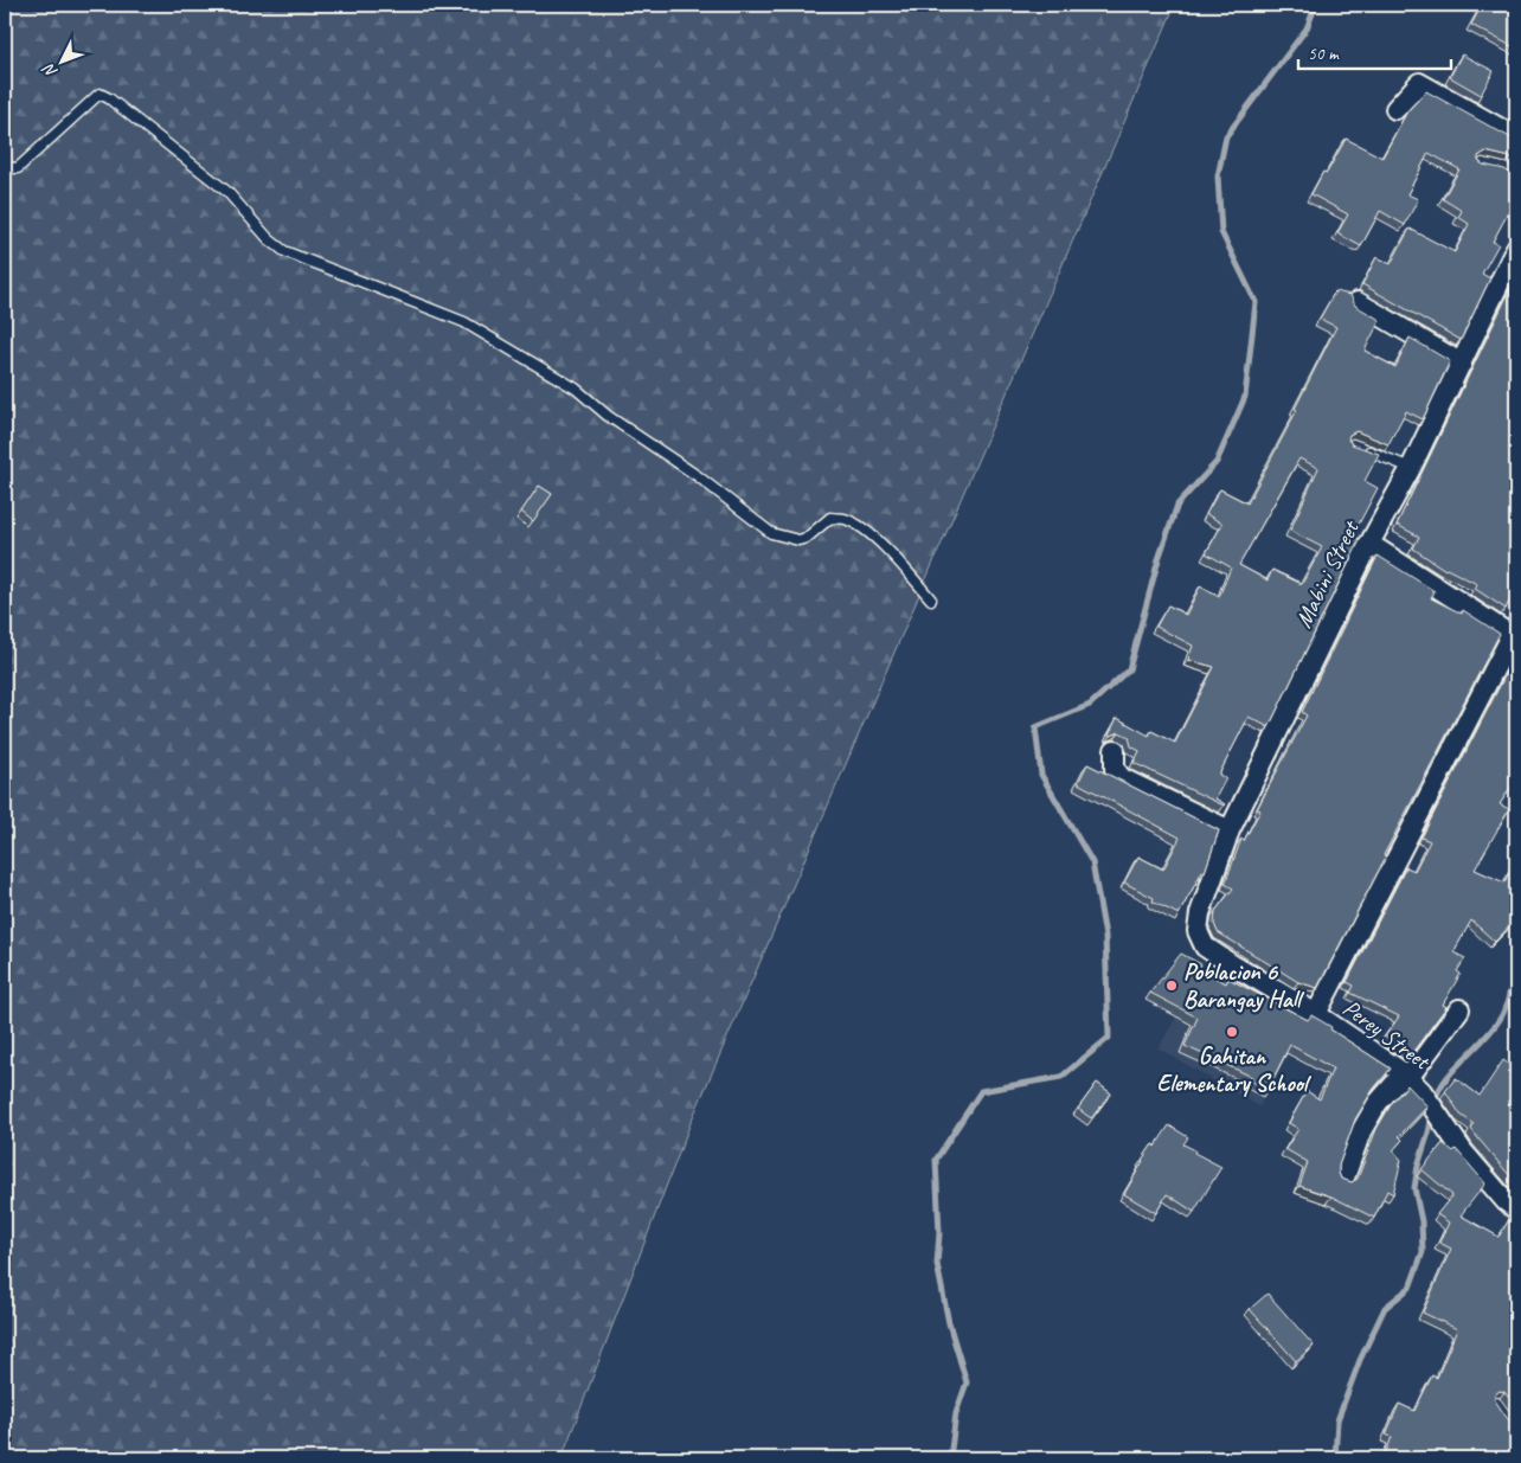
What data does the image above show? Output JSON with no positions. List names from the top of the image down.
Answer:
{
  "streets": {
    "street": ["Mabini Street", "Perey Street"]
  },
  "crossings": [
    ["Mabini Street", "Perey Street"]
  ],
  "places": ["Poblacion 6 Barangay Hall", "Gahitan Elementary School"],
  "scale_bar": "50 m",
  "north": "bottom left"
}
